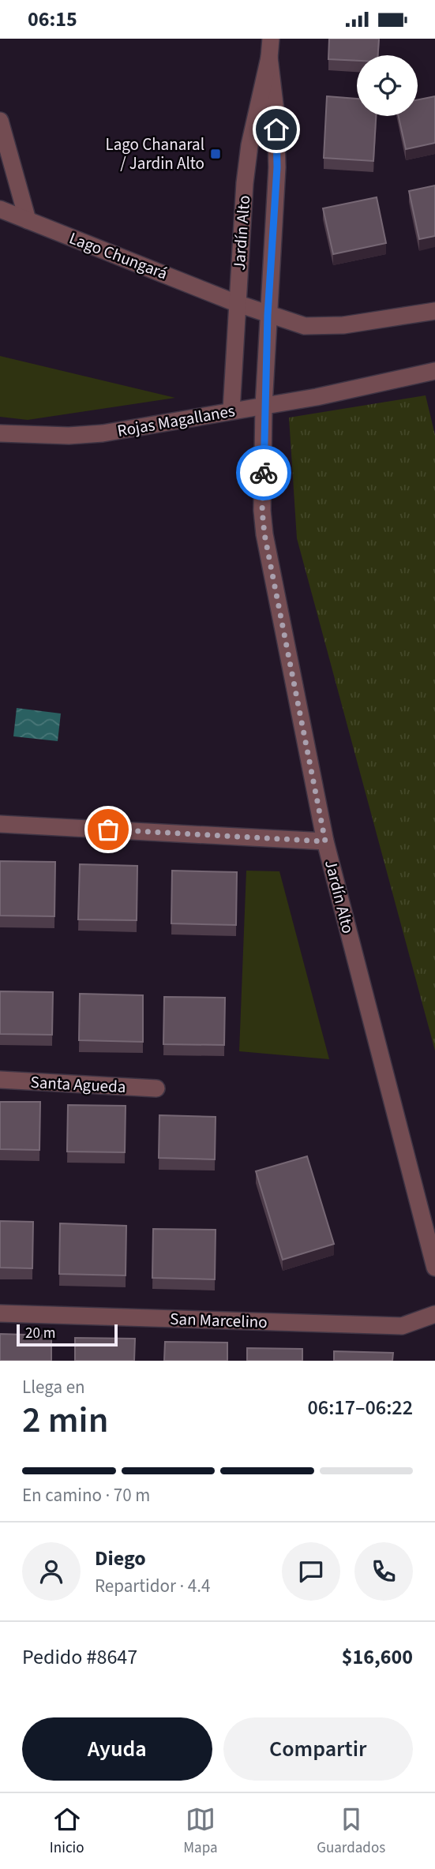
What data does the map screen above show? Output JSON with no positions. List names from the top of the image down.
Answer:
{
  "streets": {
    "street": [
      "Jardín Alto",
      "Lago Chungará",
      "Rojas Magallanes",
      "Santa Agueda",
      "San Marcelino"
    ]
  },
  "crossings": [
    ["Jardín Alto", "Lago Chungará"],
    ["Jardín Alto", "Rojas Magallanes"]
  ],
  "places": {
    "transit": ["Lago Chanaral / Jardin Alto"]
  },
  "scale_bar": "20 m",
  "page": {
    "status": "06:15",
    "scale": "20 m",
    "heading": ["2 min", "Llega en", "06:17–06:22"],
    "panel": [
      "Diego",
      "Repartidor · 4.4",
      "Pedido #8647",
      "$16,600"
    ],
    "bar": "En camino · 70 m",
    "buttons": ["Ayuda", "Compartir"],
    "tabs": ["Inicio", "Mapa", "Guardados"]
  }
}
